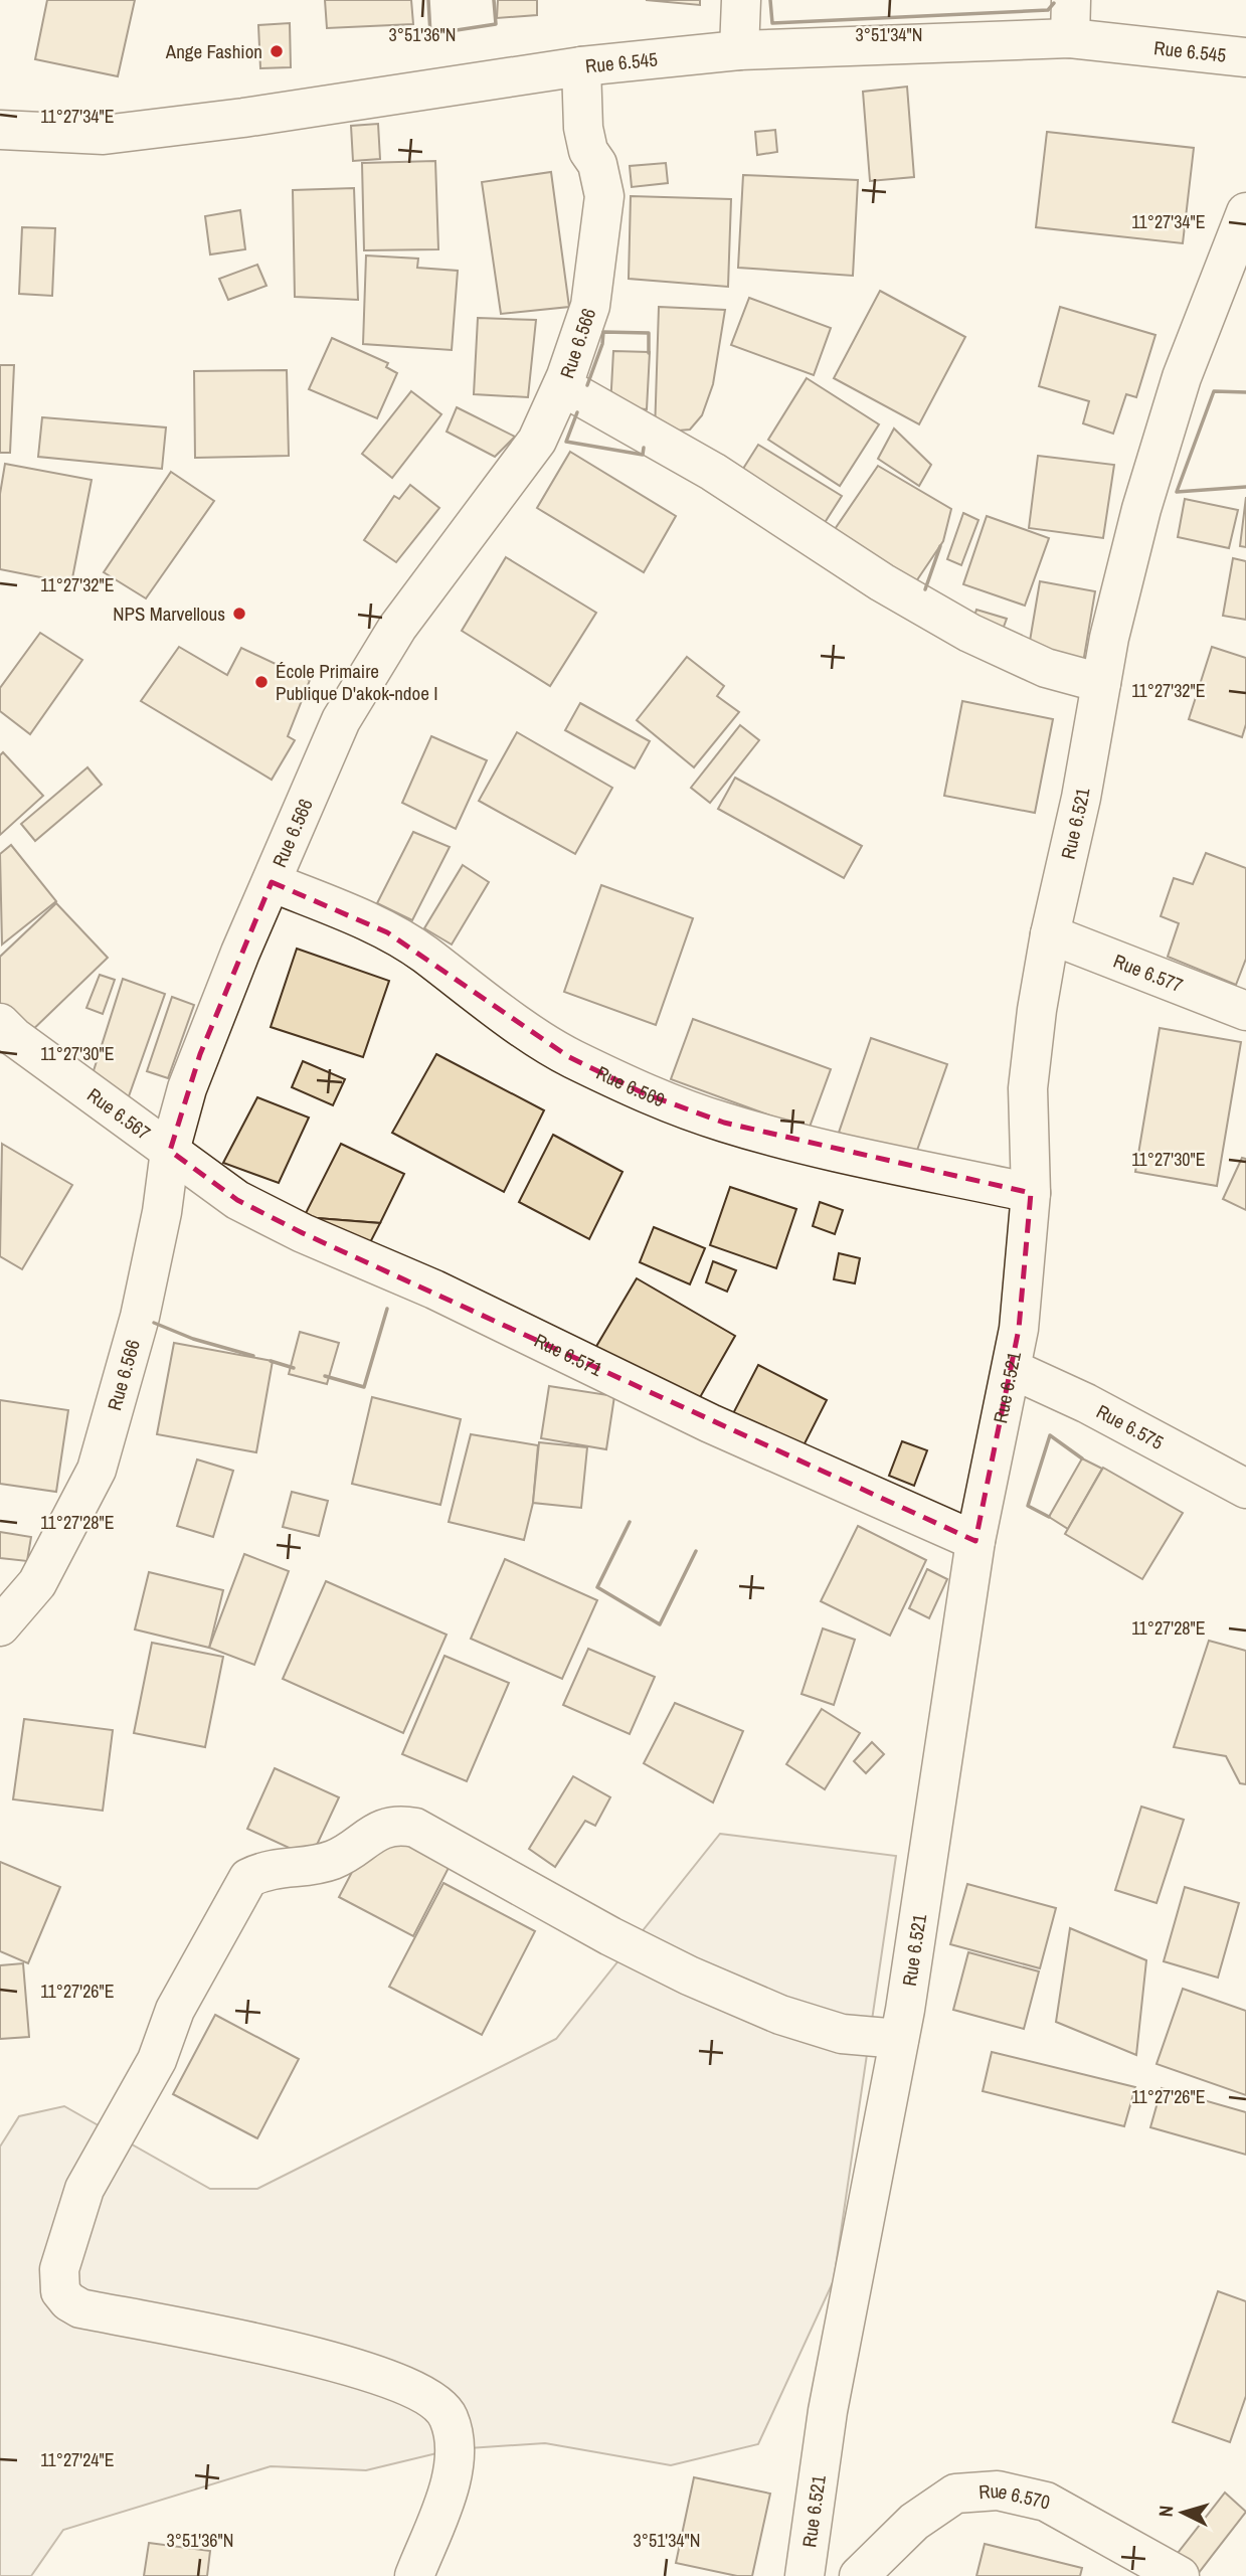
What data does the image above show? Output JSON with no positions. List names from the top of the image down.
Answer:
{
  "streets": {
    "street": [
      "Rue 6.545",
      "Rue 6.566",
      "Rue 6.521",
      "Rue 6.577",
      "Rue 6.569",
      "Rue 6.567",
      "Rue 6.571",
      "Rue 6.575",
      "Rue 6.570"
    ]
  },
  "crossings": [
    ["Rue 6.545", "Rue 6.566"],
    ["Rue 6.566", "Rue 6.569"],
    ["Rue 6.566", "Rue 6.567"],
    ["Rue 6.566", "Rue 6.571"],
    ["Rue 6.521", "Rue 6.577"],
    ["Rue 6.521", "Rue 6.569"],
    ["Rue 6.521", "Rue 6.571"],
    ["Rue 6.521", "Rue 6.575"],
    ["Rue 6.567", "Rue 6.571"]
  ],
  "places": ["Ange Fashion", "NPS Marvellous", "École Primaire Publique D'akok-ndoe I"],
  "north": "left",
  "coordinates": [
    "3°51'36\"N",
    "3°51'34\"N",
    "11°27'34\"E",
    "11°27'32\"E",
    "11°27'30\"E",
    "11°27'28\"E",
    "11°27'26\"E",
    "11°27'24\"E"
  ]
}
